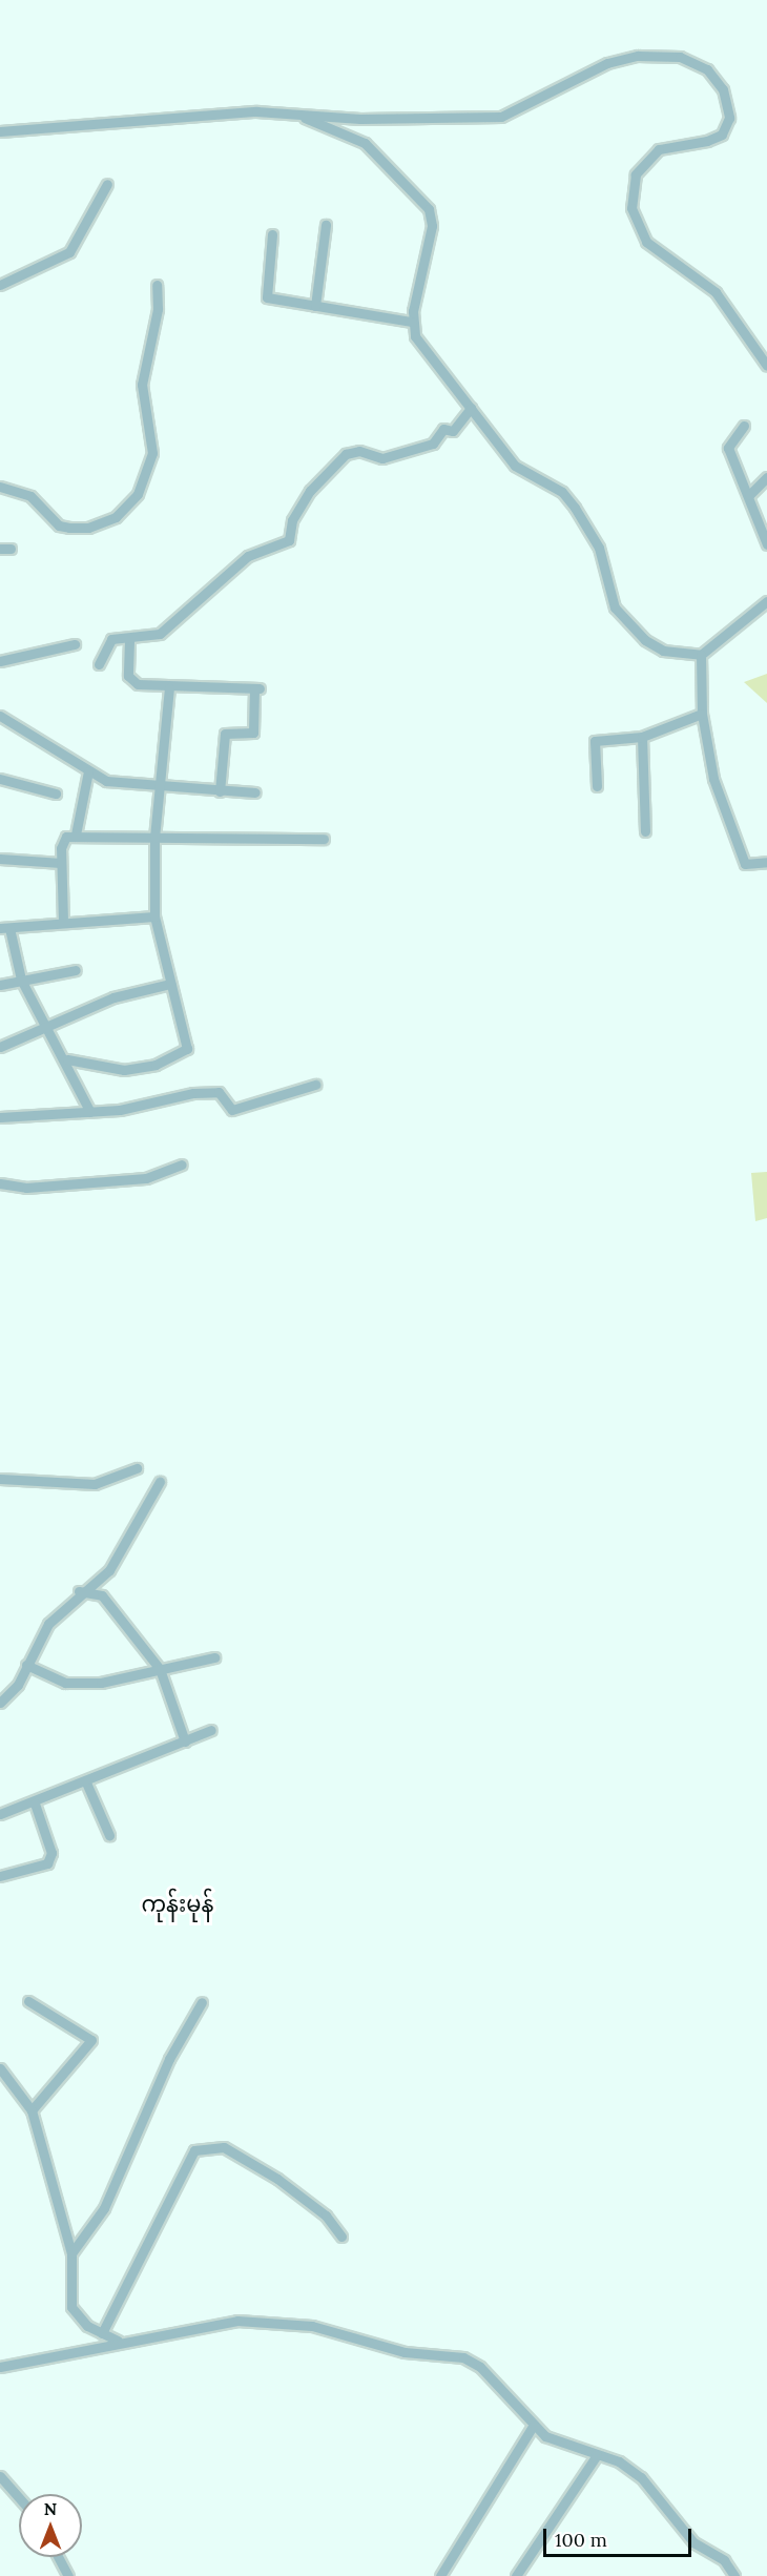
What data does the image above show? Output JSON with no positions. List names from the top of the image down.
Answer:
{
  "districts": ["ကုန်းမုန်"],
  "scale_bar": "100 m",
  "north": "top"
}
